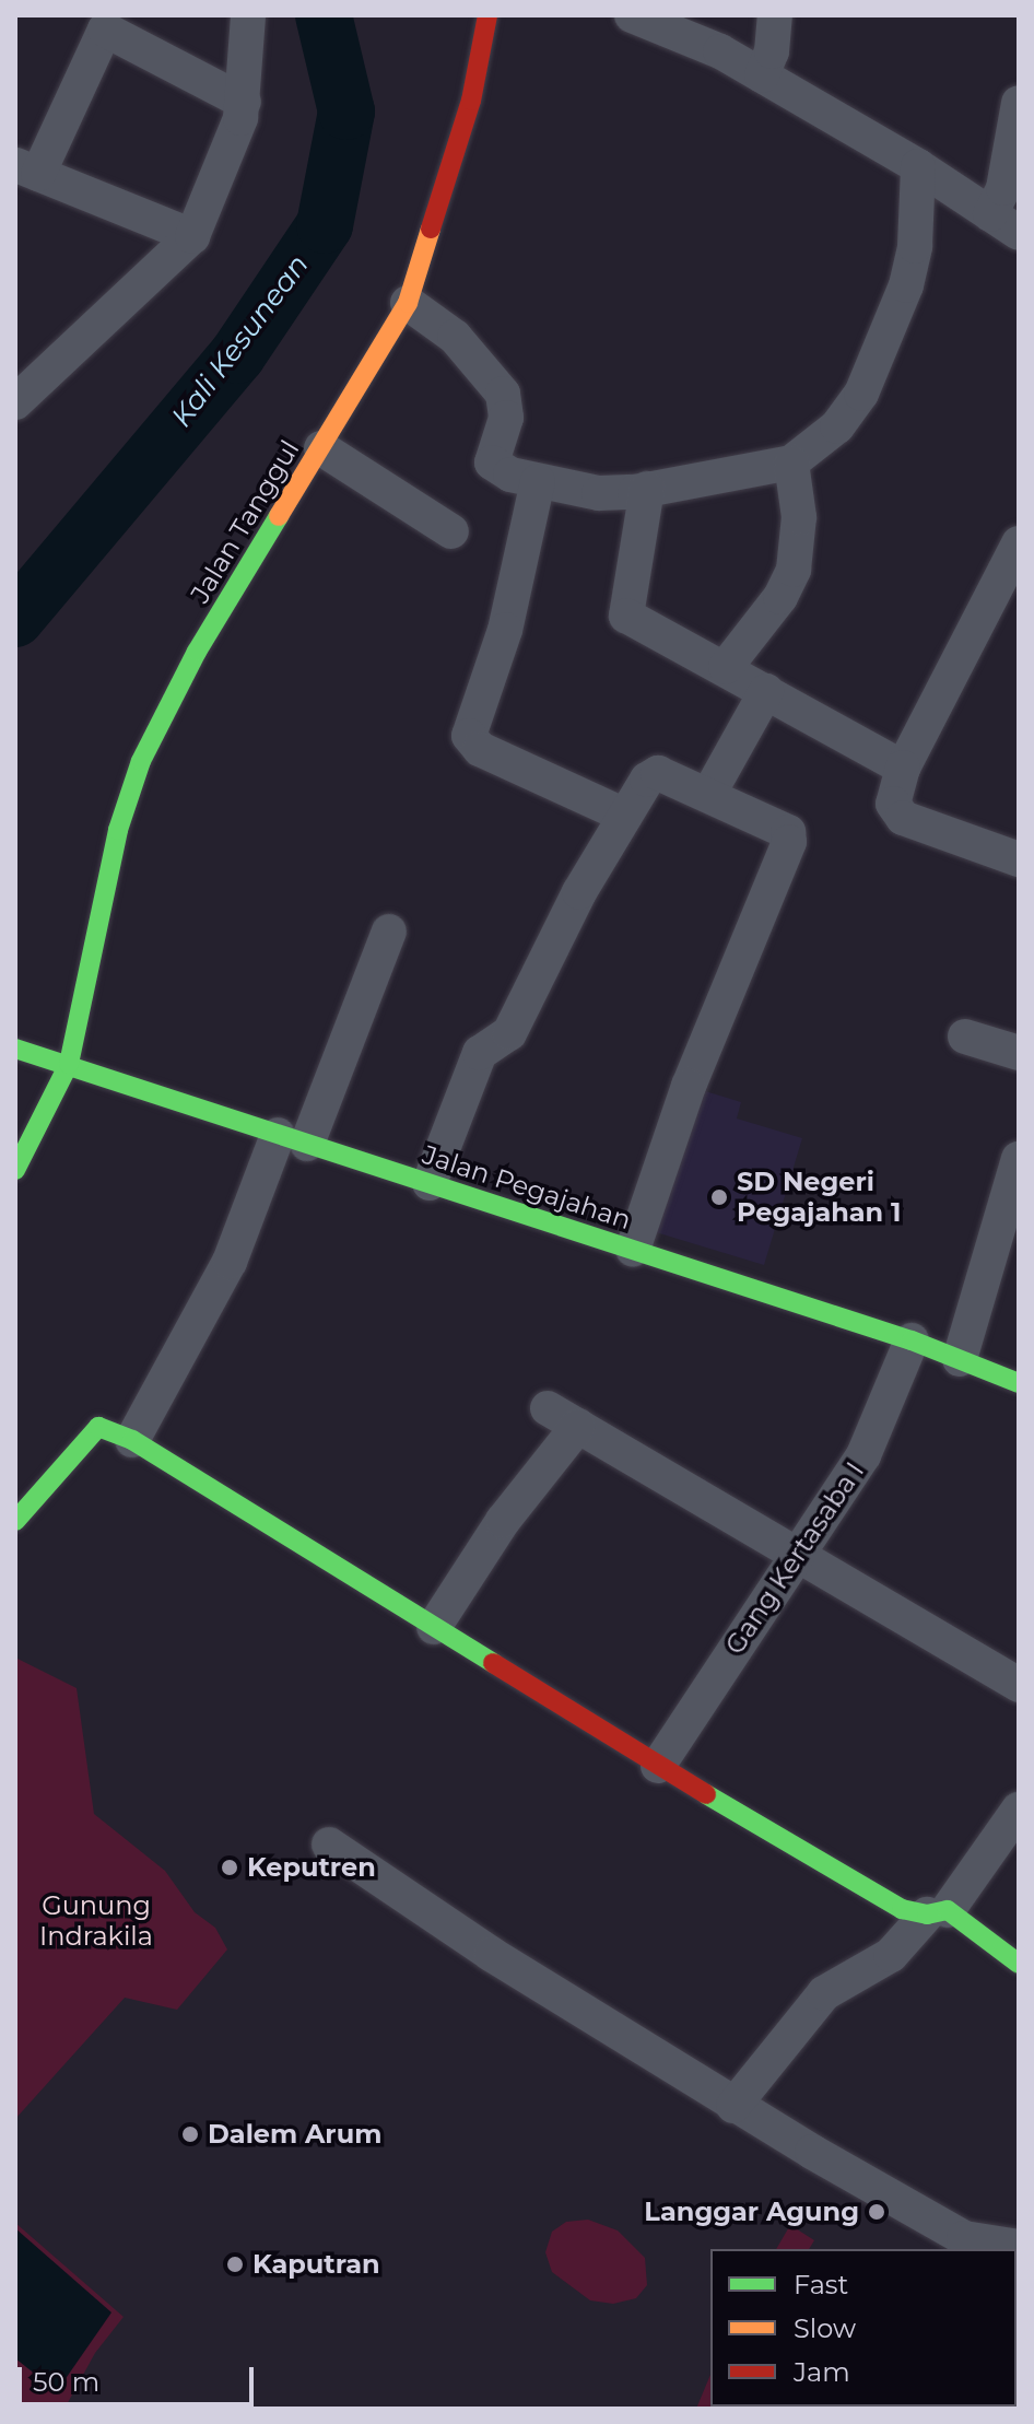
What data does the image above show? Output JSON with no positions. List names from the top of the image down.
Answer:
{
  "streets": {
    "street": ["Jalan Tanggul", "Jalan Pegajahan", "Gang Kertasaba I"]
  },
  "crossings": [
    ["Jalan Tanggul", "Jalan Pegajahan"],
    ["Jalan Pegajahan", "Gang Kertasaba I"]
  ],
  "water": ["Kali Kesunean"],
  "parks": ["Gunung Indrakila"],
  "places": [
    "SD Negeri Pegajahan 1",
    "Keputren",
    "Dalem Arum",
    "Langgar Agung",
    "Kaputran"
  ],
  "legend": ["Fast", "Slow", "Jam"],
  "scale_bar": "50 m"
}
